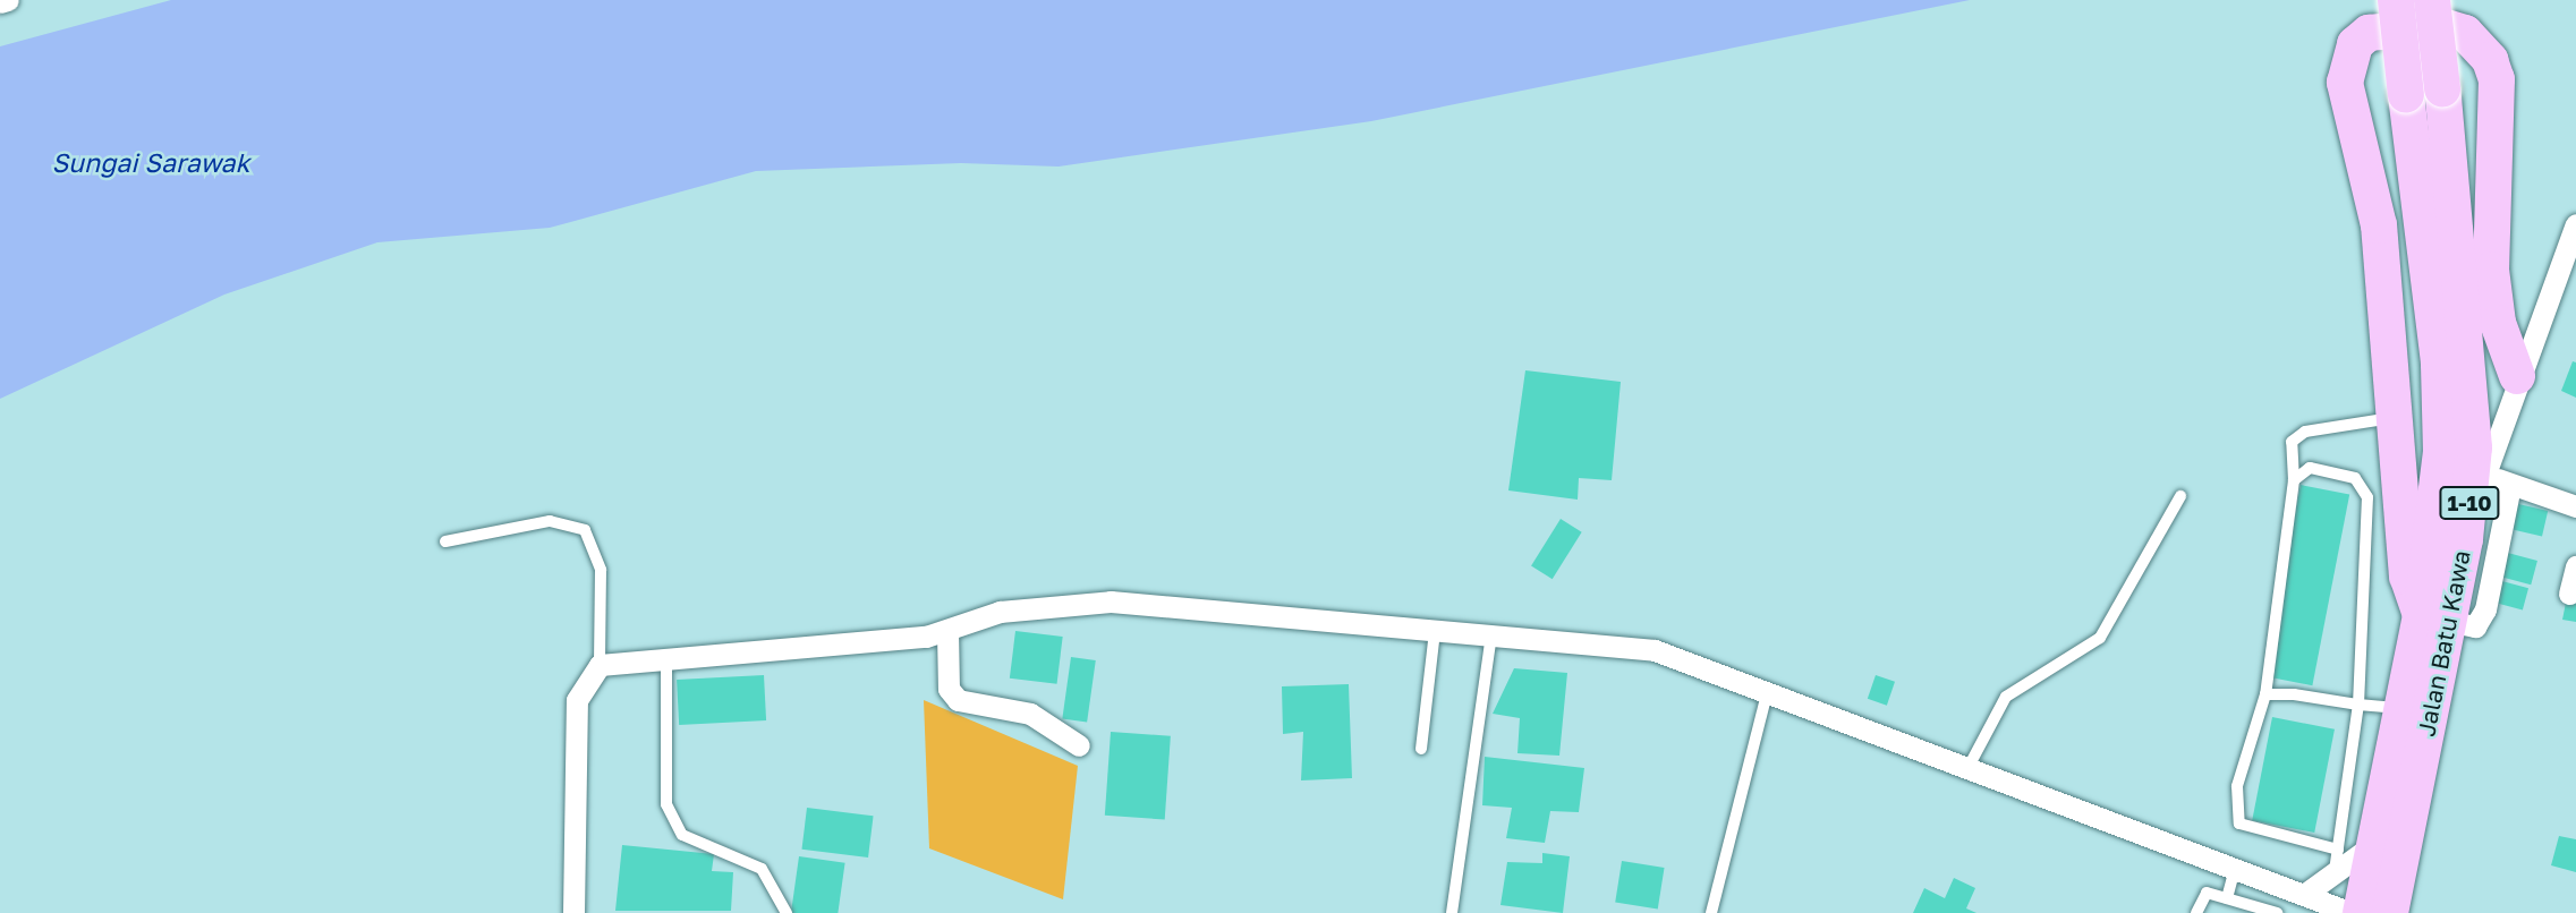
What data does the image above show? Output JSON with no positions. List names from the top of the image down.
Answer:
{
  "streets": {
    "highway": ["1-10", "Jalan Batu Kawa"]
  },
  "water": ["Sungai Sarawak"]
}
